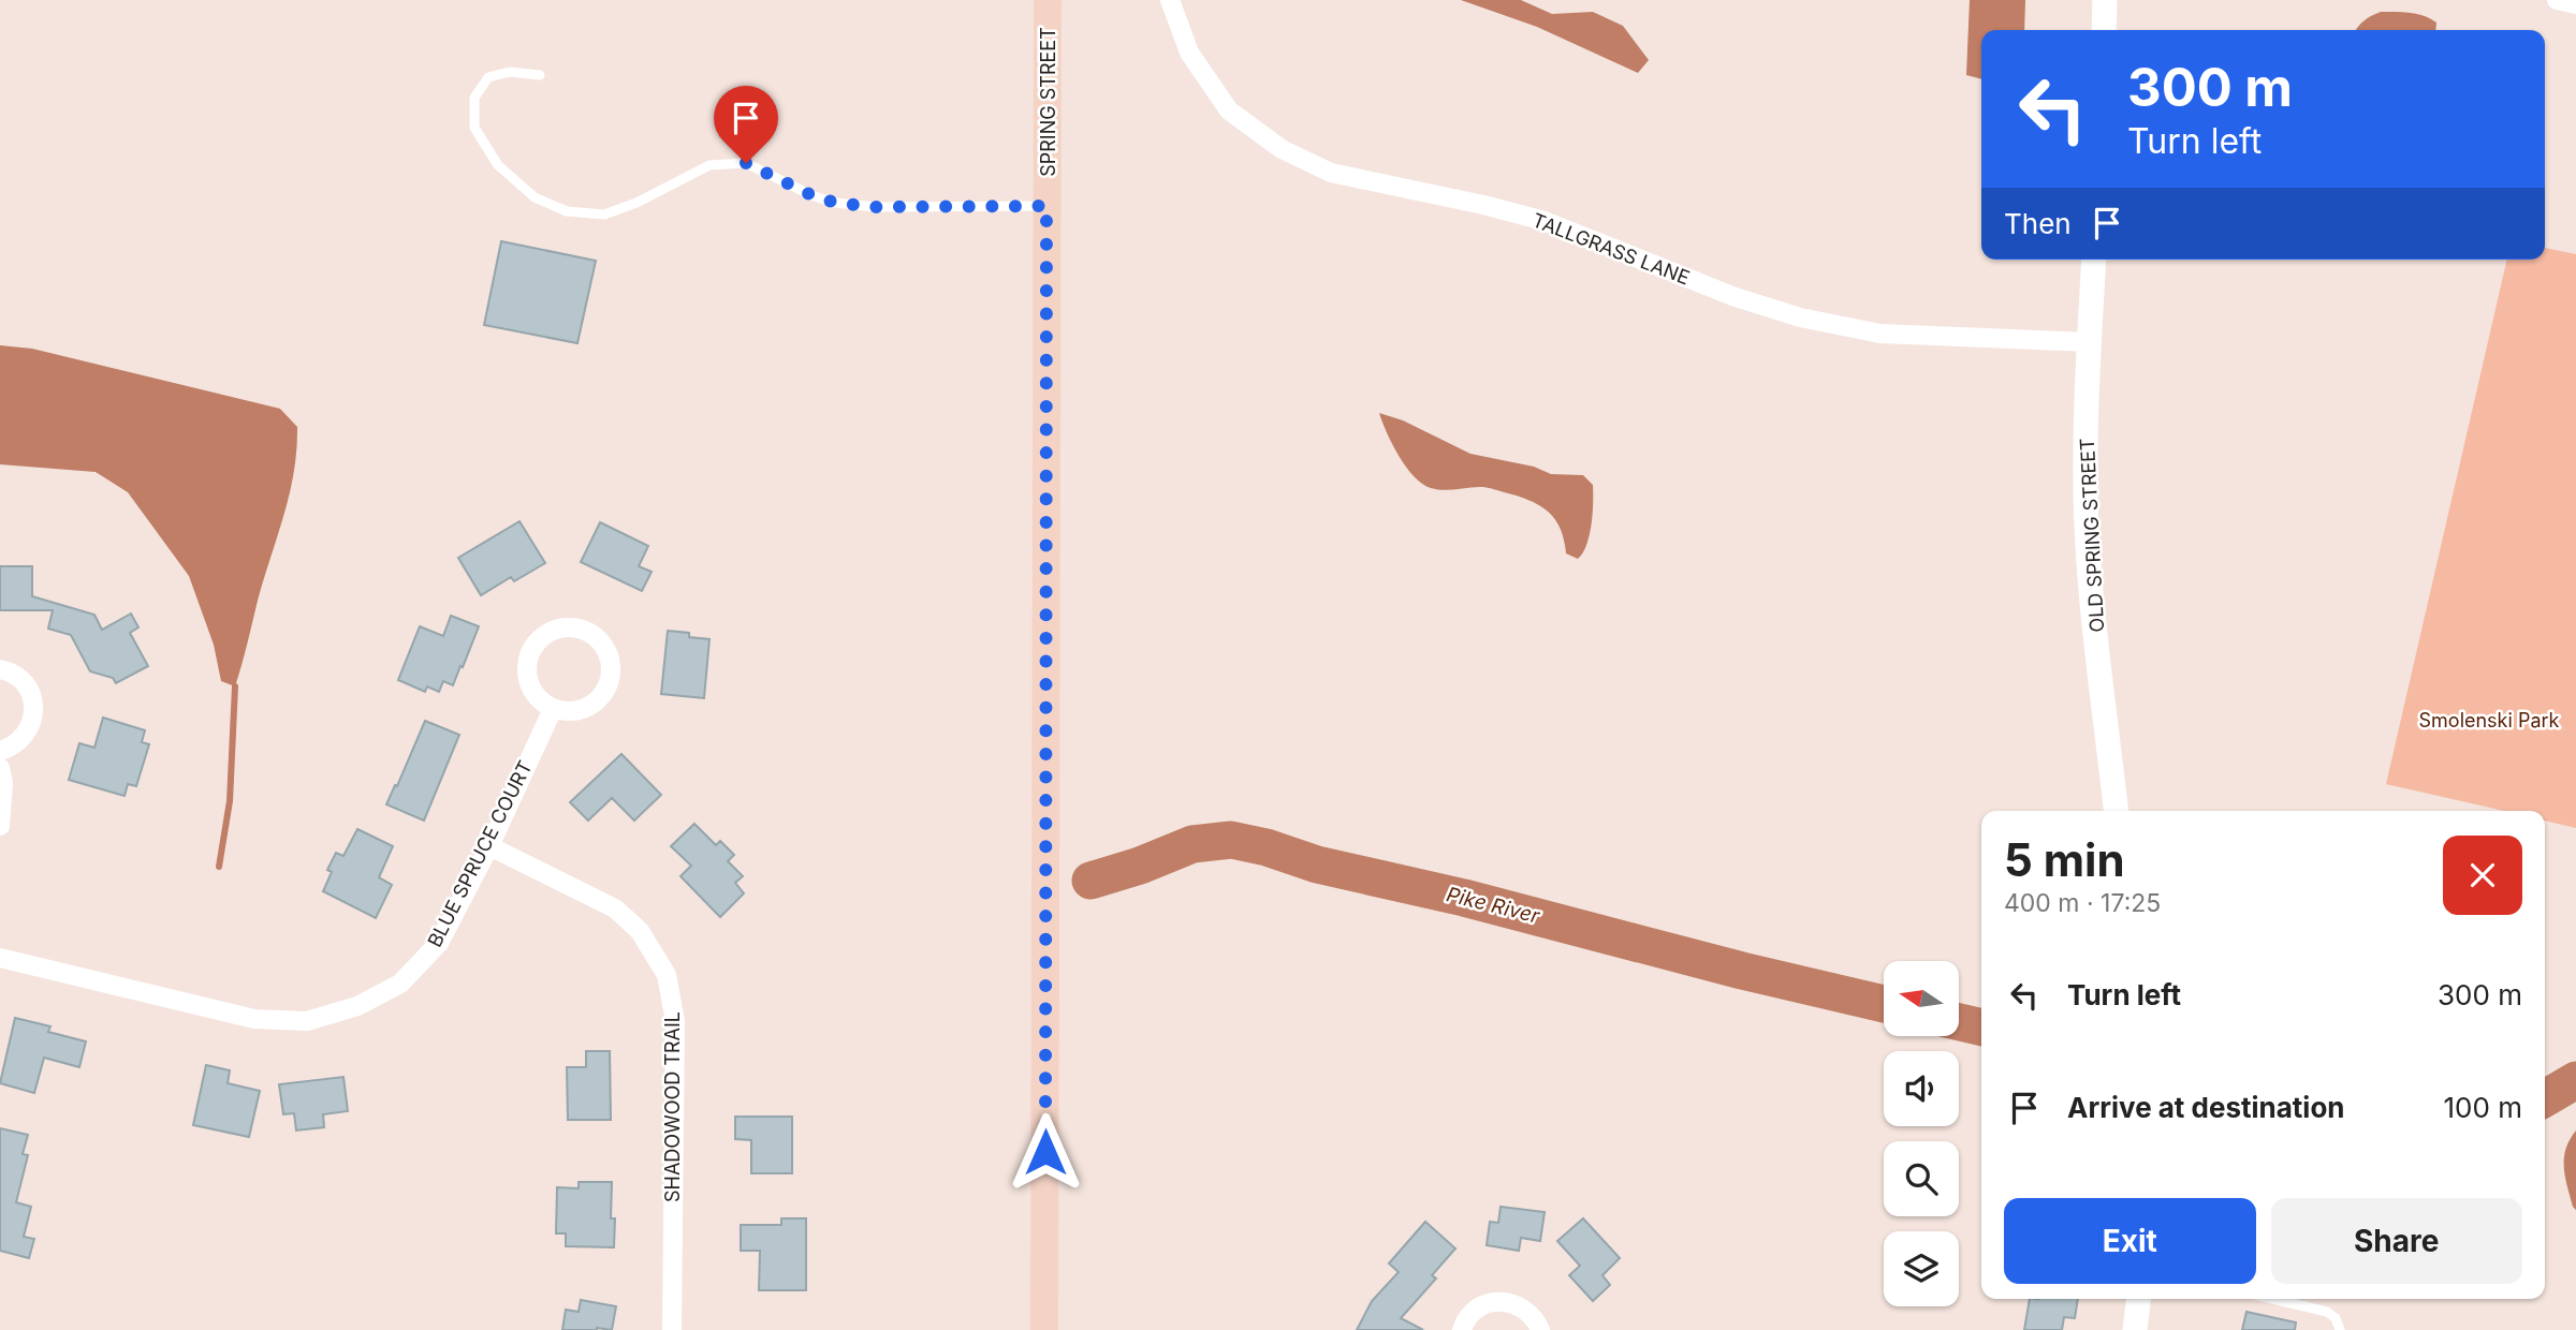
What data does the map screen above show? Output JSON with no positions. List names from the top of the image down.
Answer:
{
  "streets": {
    "main road": ["SPRING STREET"],
    "street": [
      "TALLGRASS LANE",
      "OLD SPRING STREET",
      "BLUE SPRUCE COURT",
      "SHADOWOOD TRAIL"
    ]
  },
  "crossings": [
    ["TALLGRASS LANE", "OLD SPRING STREET"],
    ["BLUE SPRUCE COURT", "SHADOWOOD TRAIL"]
  ],
  "water": ["Pike River"],
  "parks": ["Smolenski Park"],
  "north": "left",
  "page": {
    "turn": ["300 m", "Turn left"],
    "then": "Then",
    "heading": ["5 min", "400 m · 17:25"],
    "list": [
      {
        "name": "Turn left",
        "value": "300 m"
      },
      {
        "name": "Arrive at destination",
        "value": "100 m"
      }
    ],
    "buttons": ["Exit", "Share"]
  }
}
